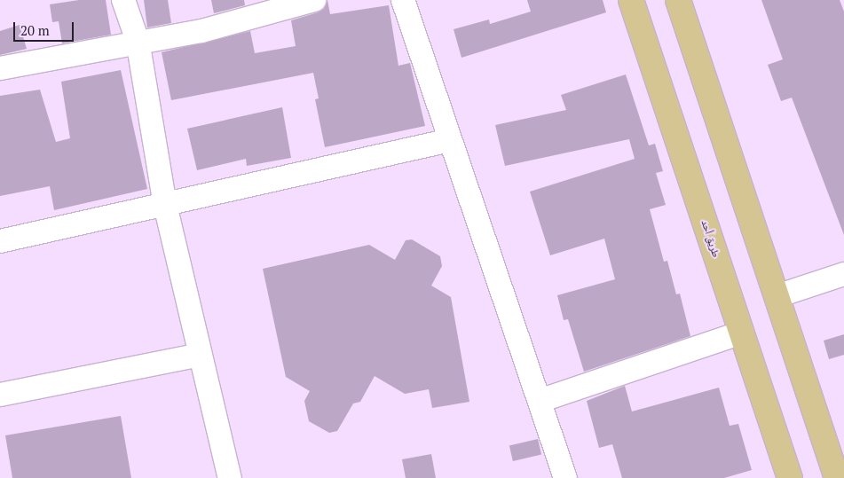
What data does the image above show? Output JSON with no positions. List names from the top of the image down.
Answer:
{
  "streets": {
    "main road": ["طريق أحد"]
  },
  "scale_bar": "20 m"
}
